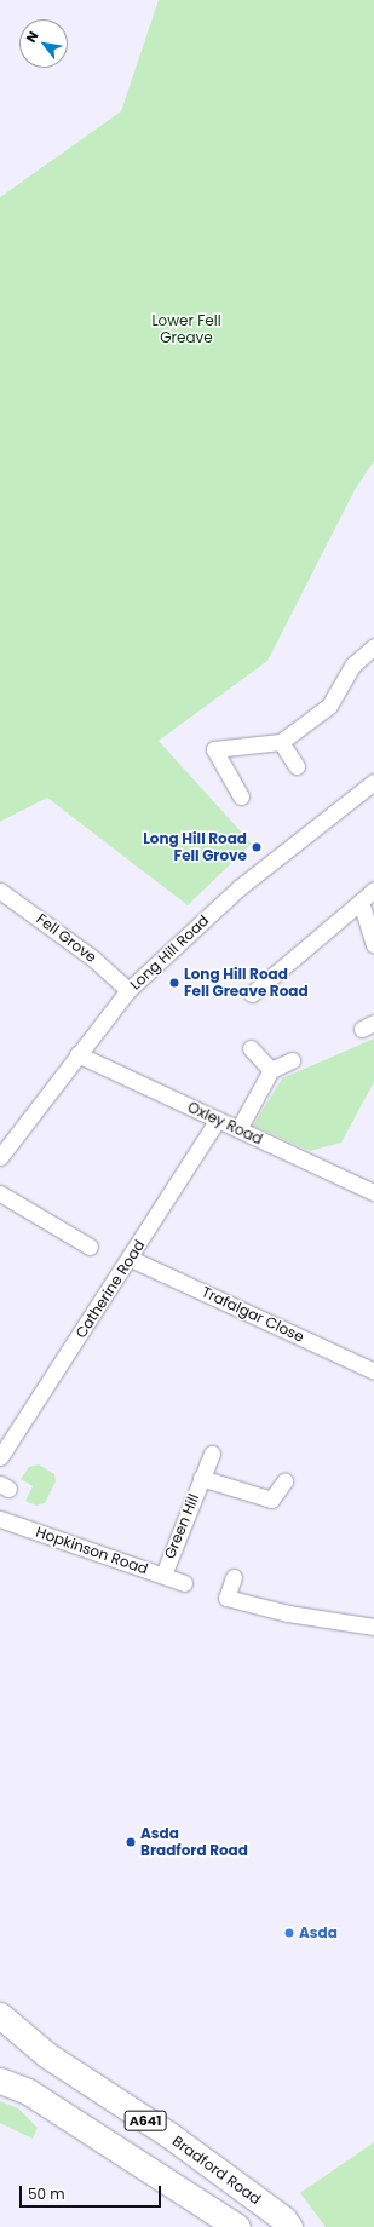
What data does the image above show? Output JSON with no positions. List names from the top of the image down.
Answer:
{
  "streets": {
    "main road": ["A641", "Bradford Road"],
    "street": [
      "Fell Grove",
      "Long Hill Road",
      "Oxley Road",
      "Catherine Road",
      "Trafalgar Close",
      "Green Hill",
      "Hopkinson Road"
    ]
  },
  "crossings": [
    ["Fell Grove", "Long Hill Road"],
    ["Long Hill Road", "Oxley Road"],
    ["Oxley Road", "Catherine Road"],
    ["Catherine Road", "Trafalgar Close"],
    ["Green Hill", "Hopkinson Road"]
  ],
  "parks": ["Lower Fell Greave"],
  "places": [
    "Long Hill Road Fell Grove",
    "Long Hill Road Fell Greave Road",
    "Asda Bradford Road",
    "Asda"
  ],
  "scale_bar": "50 m",
  "north": "top left"
}
